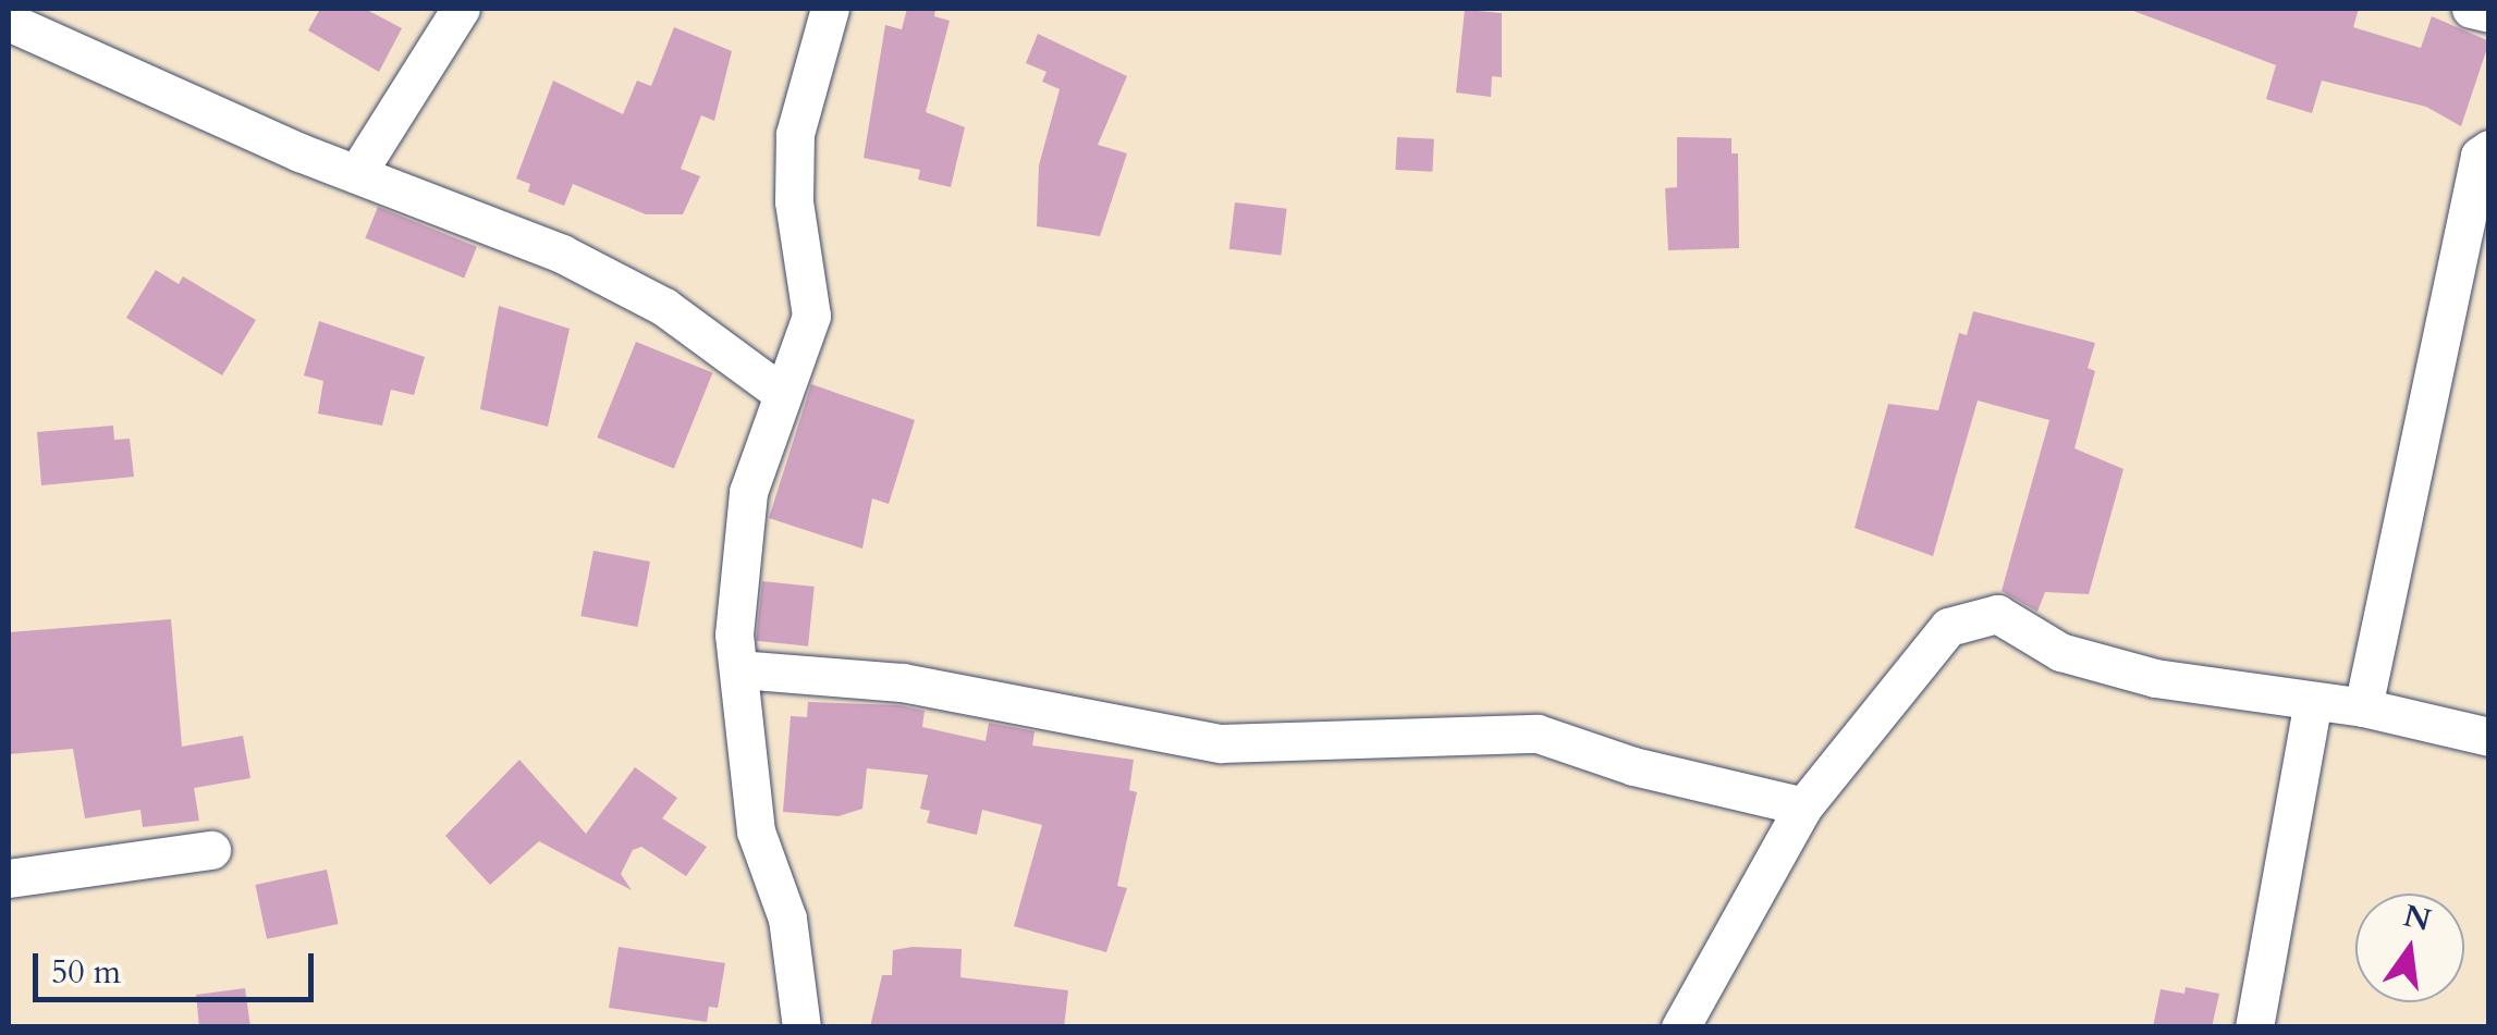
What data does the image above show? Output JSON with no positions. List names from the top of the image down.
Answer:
{
  "scale_bar": "50 m",
  "north": "top"
}
